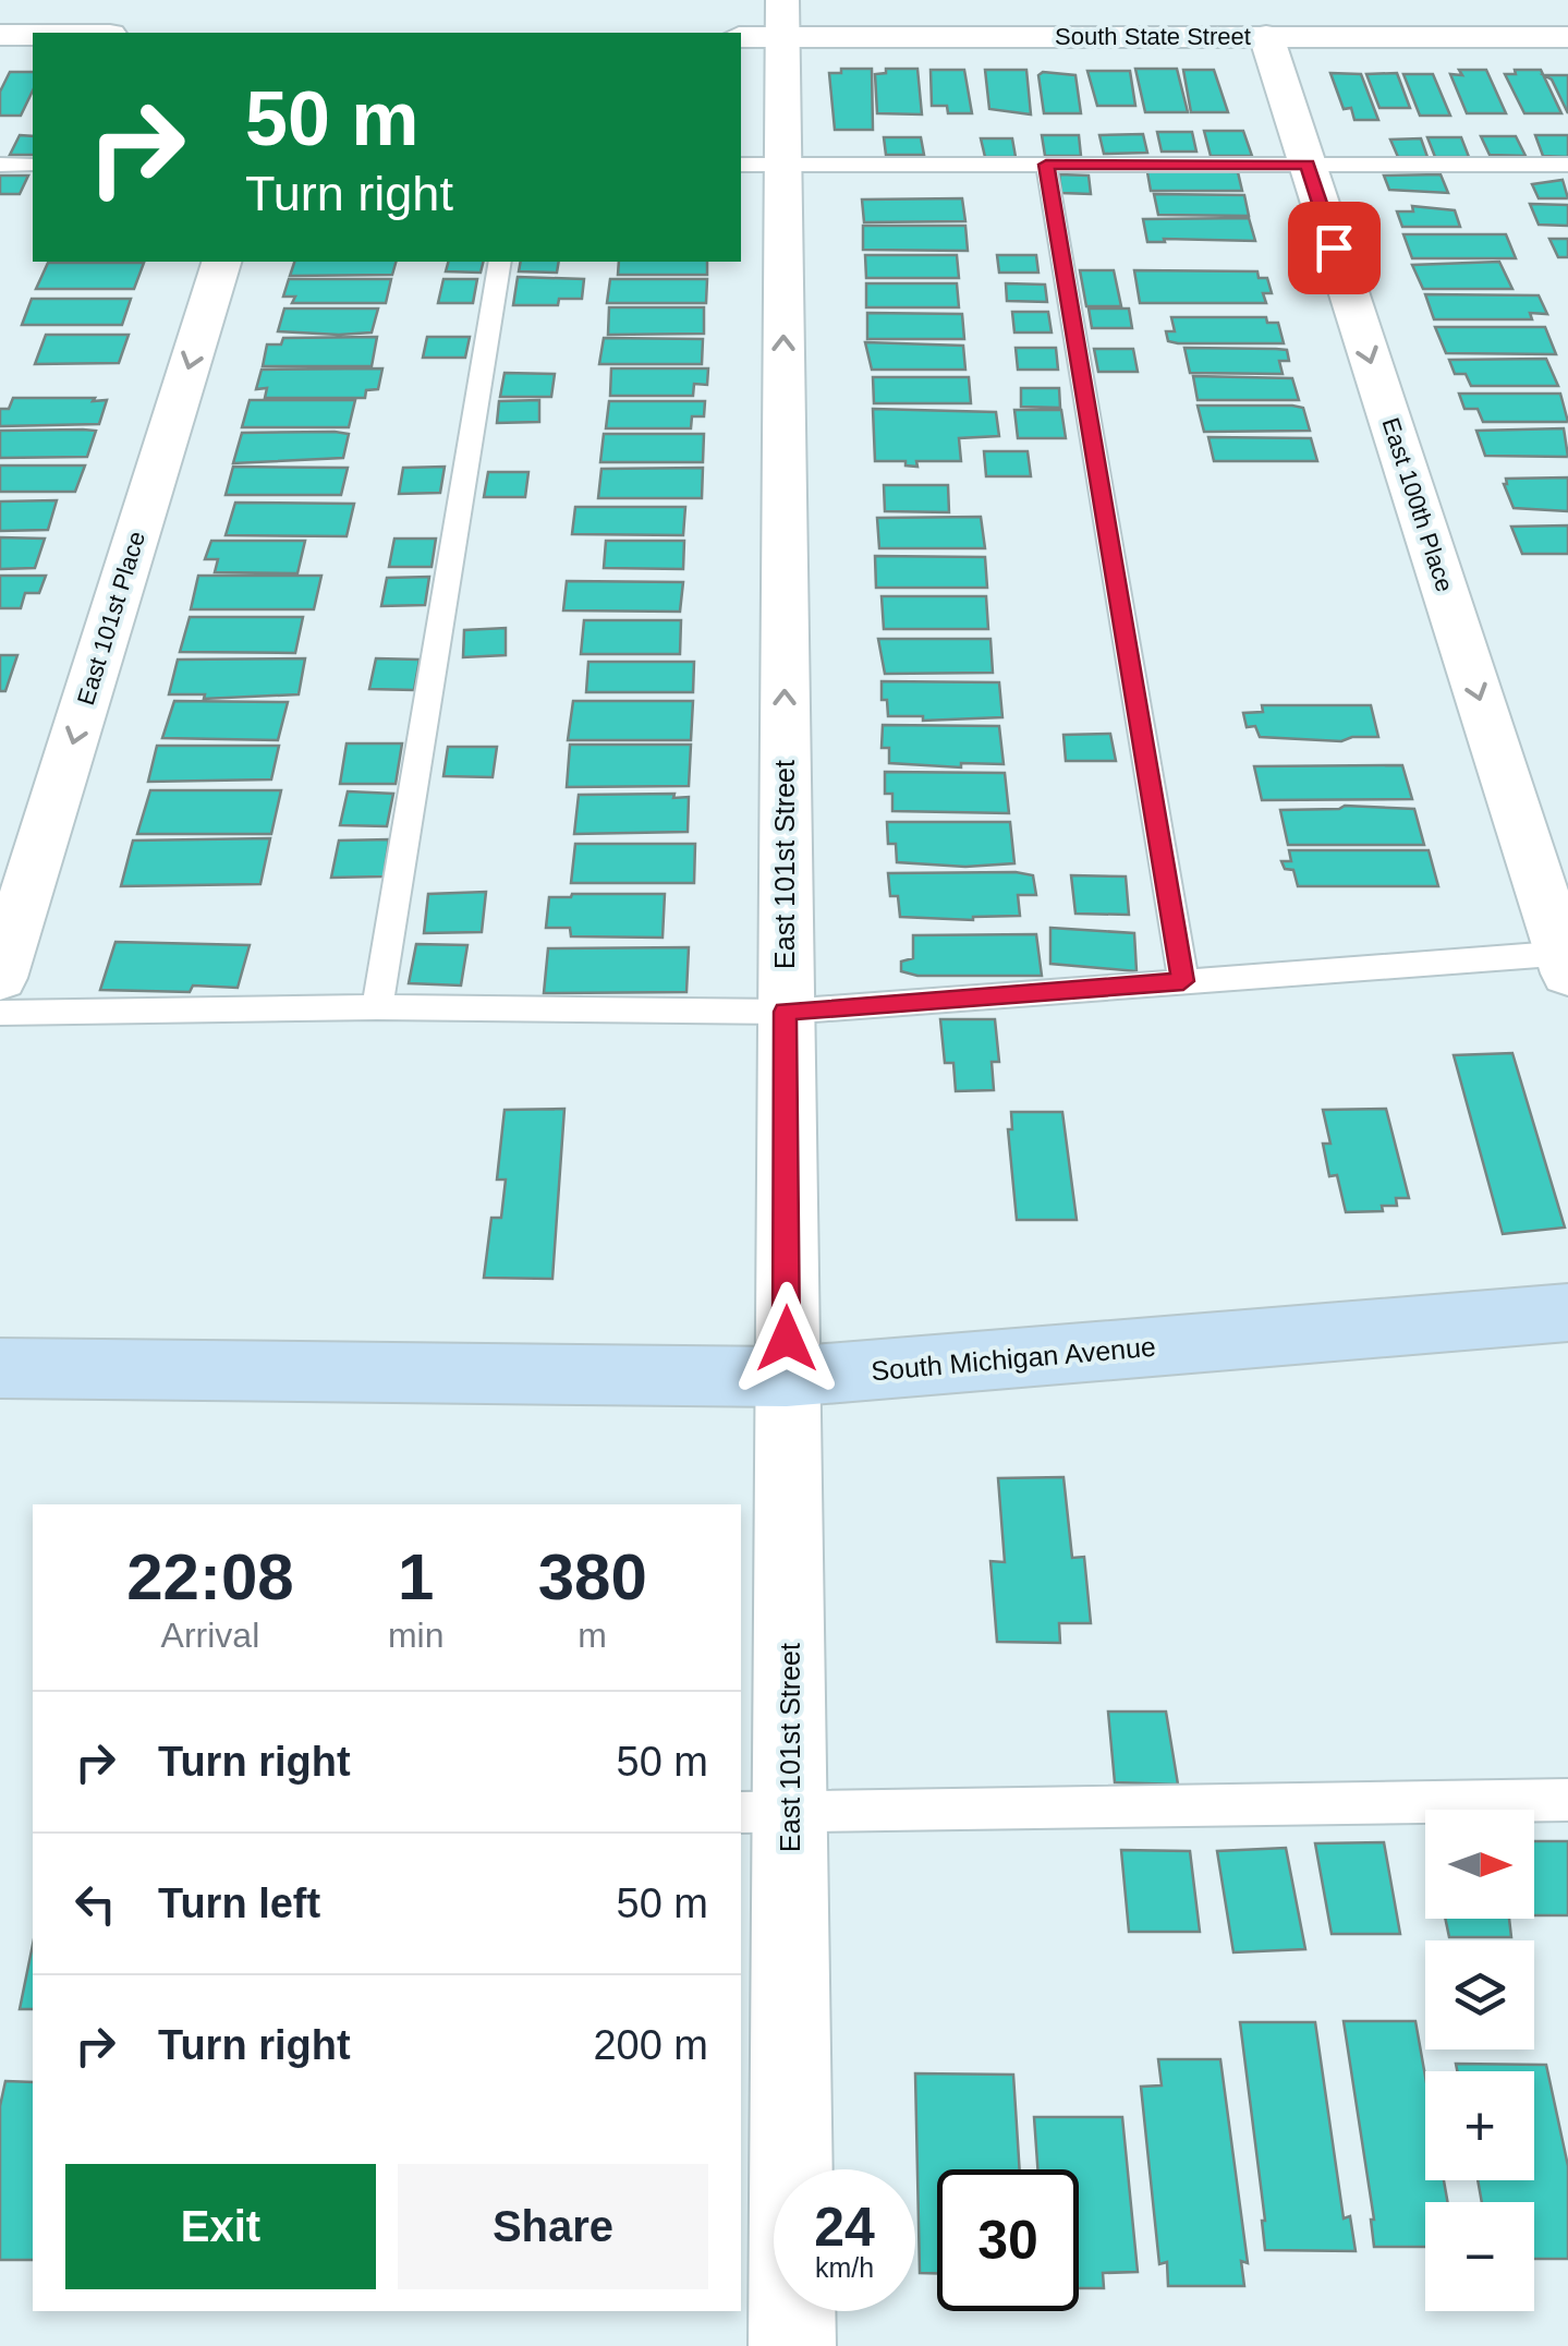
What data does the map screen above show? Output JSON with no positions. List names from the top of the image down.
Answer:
{
  "streets": {
    "main road": ["South Michigan Avenue"],
    "street": [
      "South State Street",
      "East 100th Place",
      "East 101st Place",
      "East 101st Street"
    ]
  },
  "crossings": [
    ["South State Street", "East 100th Place"],
    ["South State Street", "East 101st Street"],
    ["East 101st Street", "South Michigan Avenue"]
  ],
  "one_way": ["East 100th Place", "East 101st Place", "East 101st Street"],
  "north": "right",
  "page": {
    "turn": ["50 m", "Turn right"],
    "eta": [
      "22:08",
      "Arrival",
      "1",
      "min",
      "380",
      "m"
    ],
    "list": [
      {
        "name": "Turn right",
        "value": "50 m"
      },
      {
        "name": "Turn left",
        "value": "50 m"
      },
      {
        "name": "Turn right",
        "value": "200 m"
      }
    ],
    "map_buttons": ["+", "−"],
    "buttons": ["Exit", "Share"],
    "speed": "24 km/h",
    "limit": "30"
  }
}
